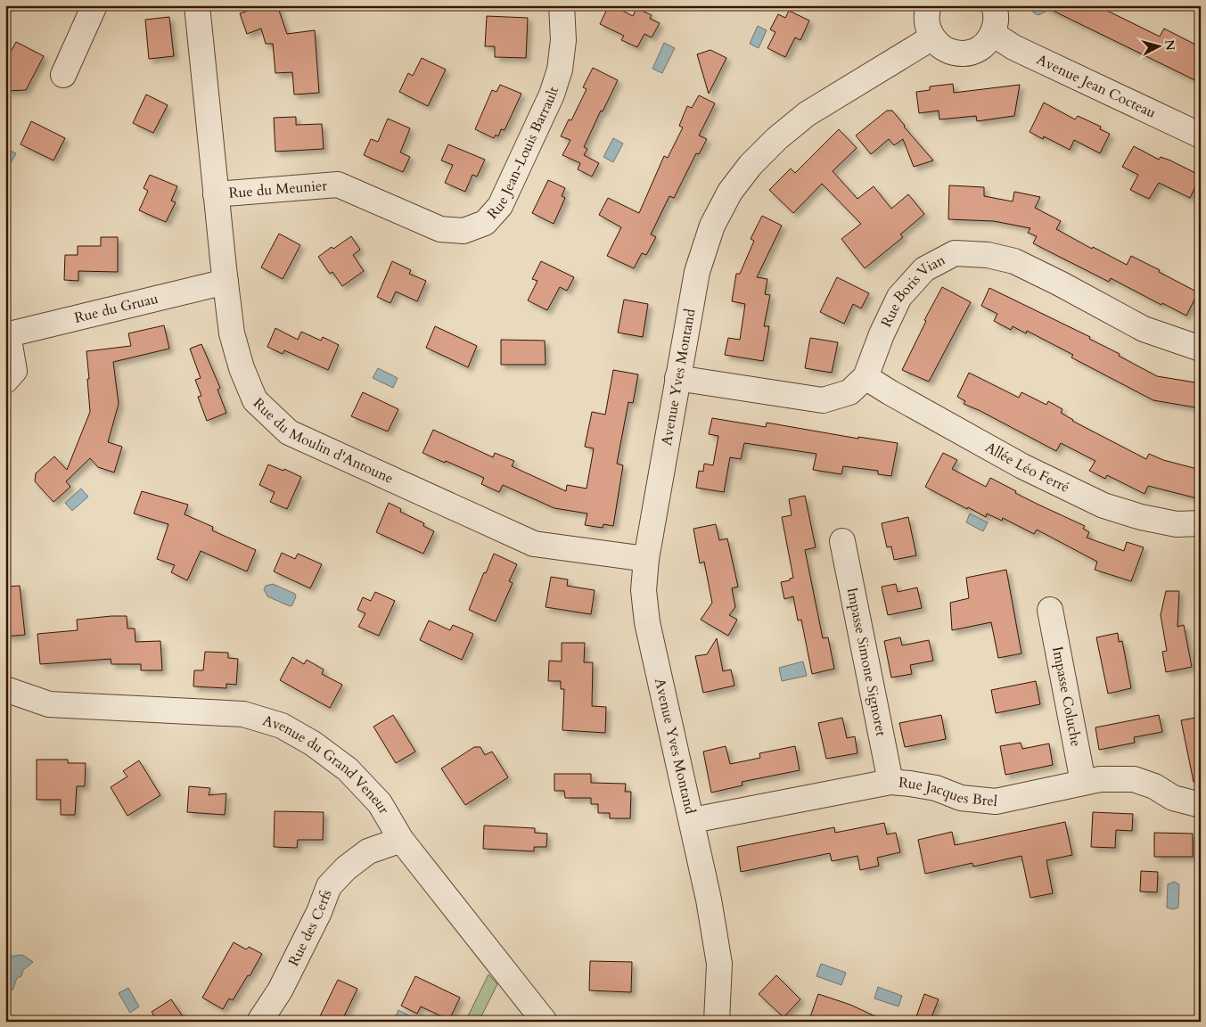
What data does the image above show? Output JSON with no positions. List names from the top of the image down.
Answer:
{
  "streets": {
    "street": [
      "Avenue Jean Cocteau",
      "Rue Jean-Louis Barrault",
      "Rue du Meunier",
      "Rue Boris Vian",
      "Rue du Gruau",
      "Avenue Yves Montand",
      "Rue du Moulin d'Antoune",
      "Allée Léo Ferré",
      "Impasse Simone Signoret",
      "Impasse Coluche",
      "Avenue du Grand Veneur",
      "Rue Jacques Brel",
      "Rue des Cerfs"
    ]
  },
  "crossings": [
    ["Rue Jean-Louis Barrault", "Rue du Meunier"],
    ["Rue du Meunier", "Rue du Moulin d'Antoune"],
    ["Rue Boris Vian", "Avenue Yves Montand"],
    ["Rue Boris Vian", "Allée Léo Ferré"],
    ["Rue du Gruau", "Rue du Moulin d'Antoune"],
    ["Avenue Yves Montand", "Rue du Moulin d'Antoune"],
    ["Avenue Yves Montand", "Rue Jacques Brel"],
    ["Impasse Simone Signoret", "Rue Jacques Brel"],
    ["Impasse Coluche", "Rue Jacques Brel"],
    ["Avenue du Grand Veneur", "Rue des Cerfs"]
  ],
  "north": "right"
}
